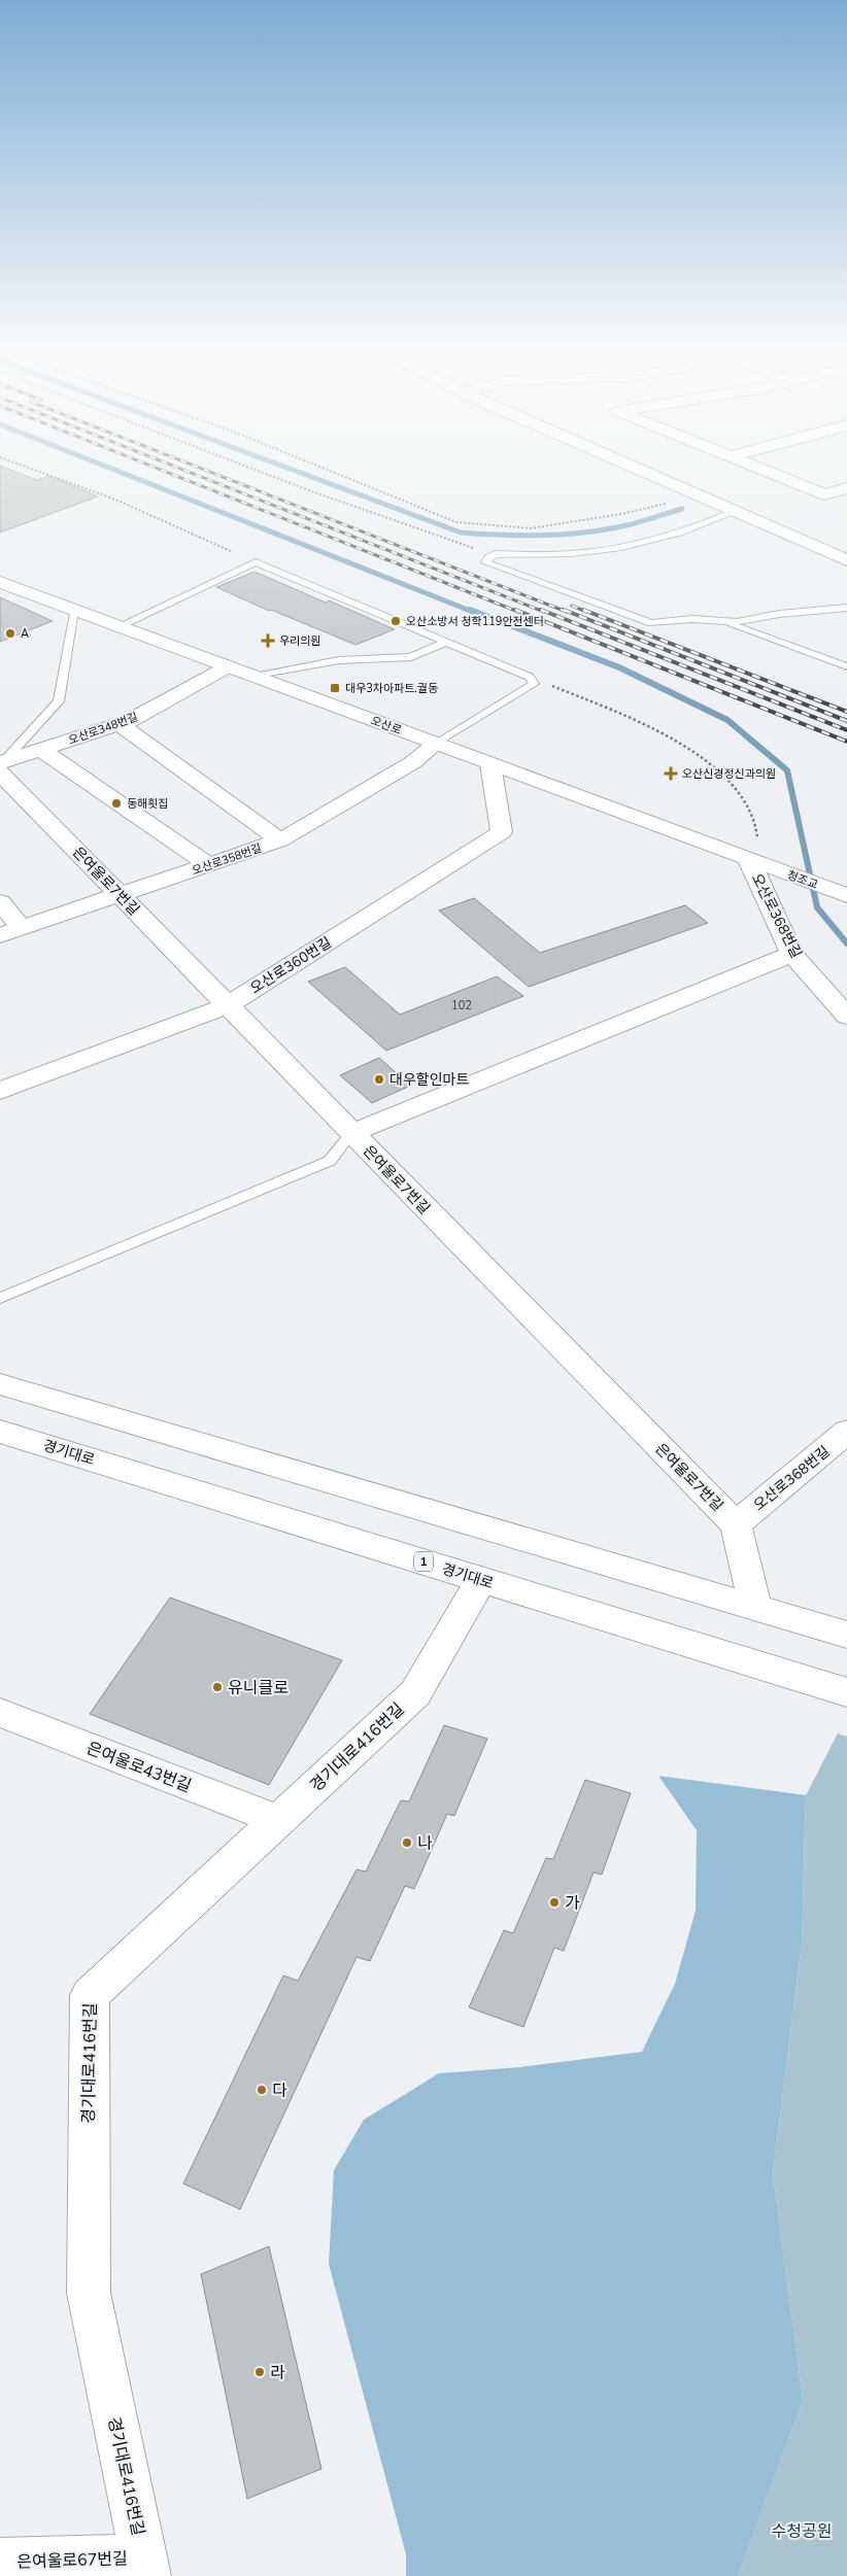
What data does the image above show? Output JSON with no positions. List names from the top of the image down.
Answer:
{
  "streets": {
    "street": [
      "오산로",
      "오산로348번길",
      "오산로358번길",
      "청조교",
      "은여울로7번길",
      "오산로368번길",
      "오산로360번길",
      "경기대로",
      "1",
      "경기대로416번길",
      "은여울로43번길",
      "은여울로67번길"
    ]
  },
  "crossings": [
    ["오산로", "오산로348번길"],
    ["오산로", "오산로358번길"],
    ["오산로", "청조교"],
    ["오산로", "오산로368번길"],
    ["오산로", "오산로360번길"],
    ["오산로348번길", "은여울로7번길"],
    ["오산로358번길", "은여울로7번길"],
    ["은여울로7번길", "오산로368번길"],
    ["은여울로7번길", "오산로360번길"],
    ["경기대로", "경기대로416번길"],
    ["경기대로416번길", "은여울로43번길"],
    ["경기대로416번길", "은여울로67번길"]
  ],
  "parks": ["수청공원"],
  "places": {
    "other": [
      "오산소방서 청학119안전센터",
      "A",
      "동해횟집",
      "대우할인마트",
      "유니클로",
      "나",
      "가",
      "다",
      "라"
    ],
    "health": ["우리의원", "오산신경정신과의원"],
    "transit": ["대우3차아파트.궐동"]
  },
  "house_numbers": ["102"]
}
